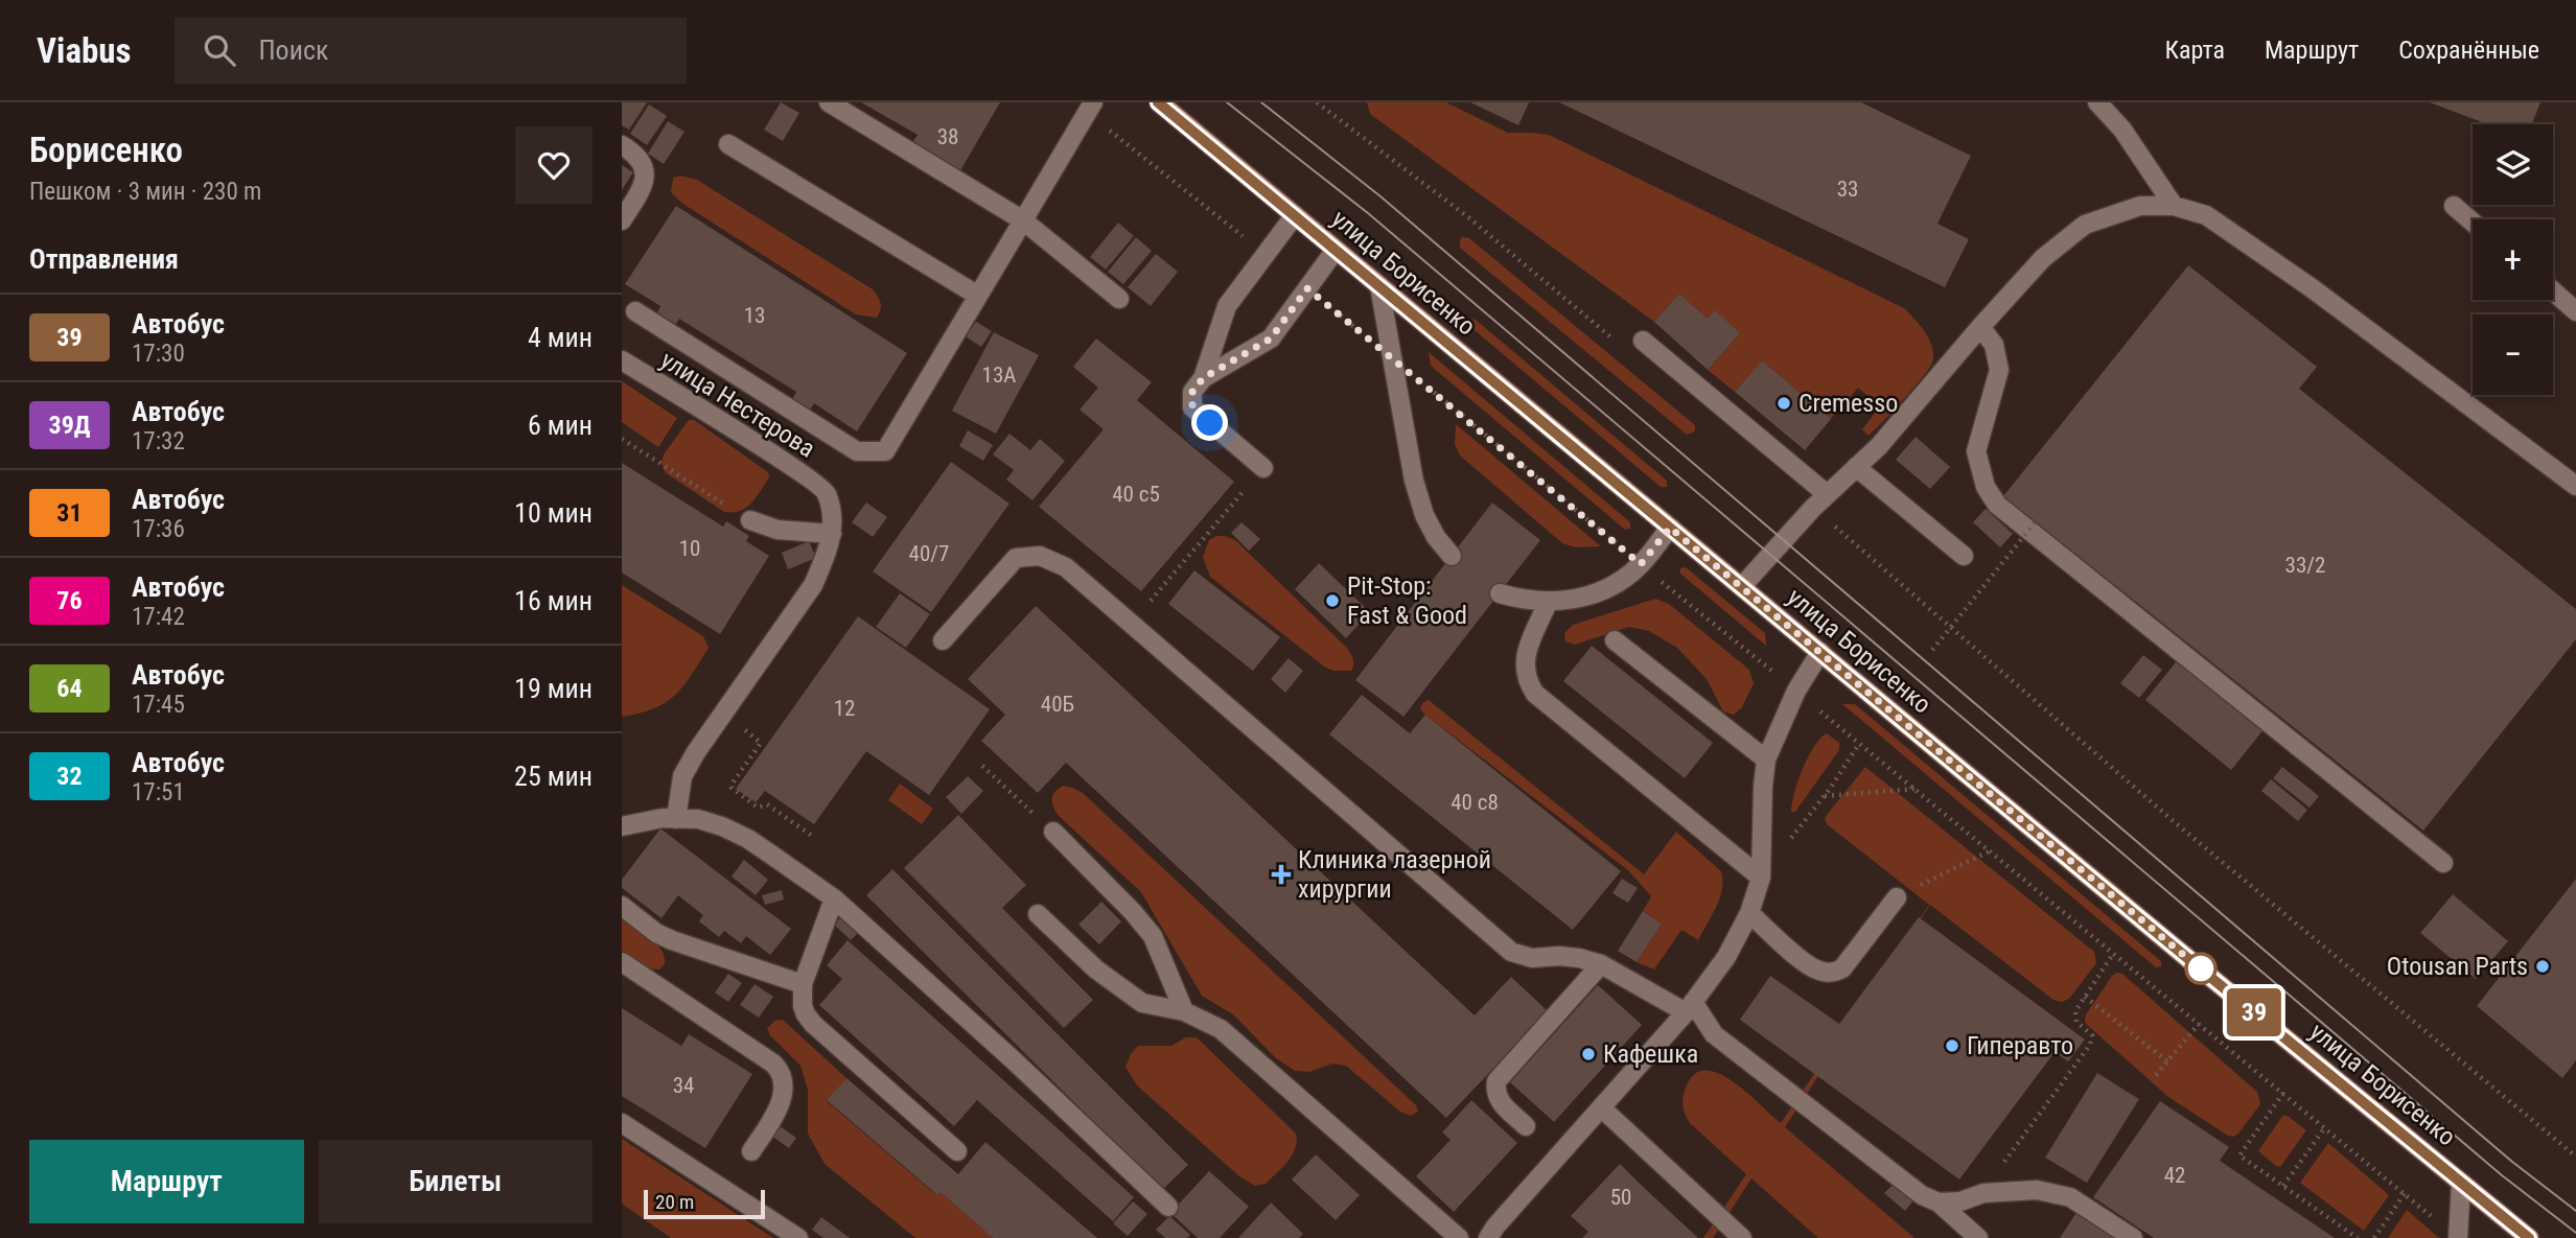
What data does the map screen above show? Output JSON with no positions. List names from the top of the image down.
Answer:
{
  "streets": {
    "main road": ["улица Борисенко"],
    "lane": ["улица Нестерова"]
  },
  "places": {
    "other": [
      "Cremesso",
      "Pit-Stop: Fast & Good",
      "Otousan Parts",
      "Гиперавто",
      "Кафешка"
    ],
    "health": ["Клиника лазерной хирургии"]
  },
  "lines": ["bus line 39"],
  "house_numbers": [
    "38",
    "33",
    "13",
    "13А",
    "40 с5",
    "10",
    "40/7",
    "33/2",
    "40Б",
    "12",
    "40 с8",
    "34",
    "42",
    "50"
  ],
  "scale_bar": "20 m",
  "page": {
    "header": "Viabus",
    "search": "Поиск",
    "nav": ["Карта", "Маршрут", "Сохранённые"],
    "heading": [
      ["Борисенко", "Пешком · 3 мин · 230 m"],
      "Отправления"
    ],
    "on_map": "39",
    "map_buttons": ["+", "−"],
    "list": [
      {
        "mark": "39",
        "name": "Автобус",
        "note": "17:30",
        "value": "4 мин"
      },
      {
        "mark": "39Д",
        "name": "Автобус",
        "note": "17:32",
        "value": "6 мин"
      },
      {
        "mark": "31",
        "name": "Автобус",
        "note": "17:36",
        "value": "10 мин"
      },
      {
        "mark": "76",
        "name": "Автобус",
        "note": "17:42",
        "value": "16 мин"
      },
      {
        "mark": "64",
        "name": "Автобус",
        "note": "17:45",
        "value": "19 мин"
      },
      {
        "mark": "32",
        "name": "Автобус",
        "note": "17:51",
        "value": "25 мин"
      }
    ],
    "buttons": ["Маршрут", "Билеты"],
    "scale": "20 m"
  }
}
